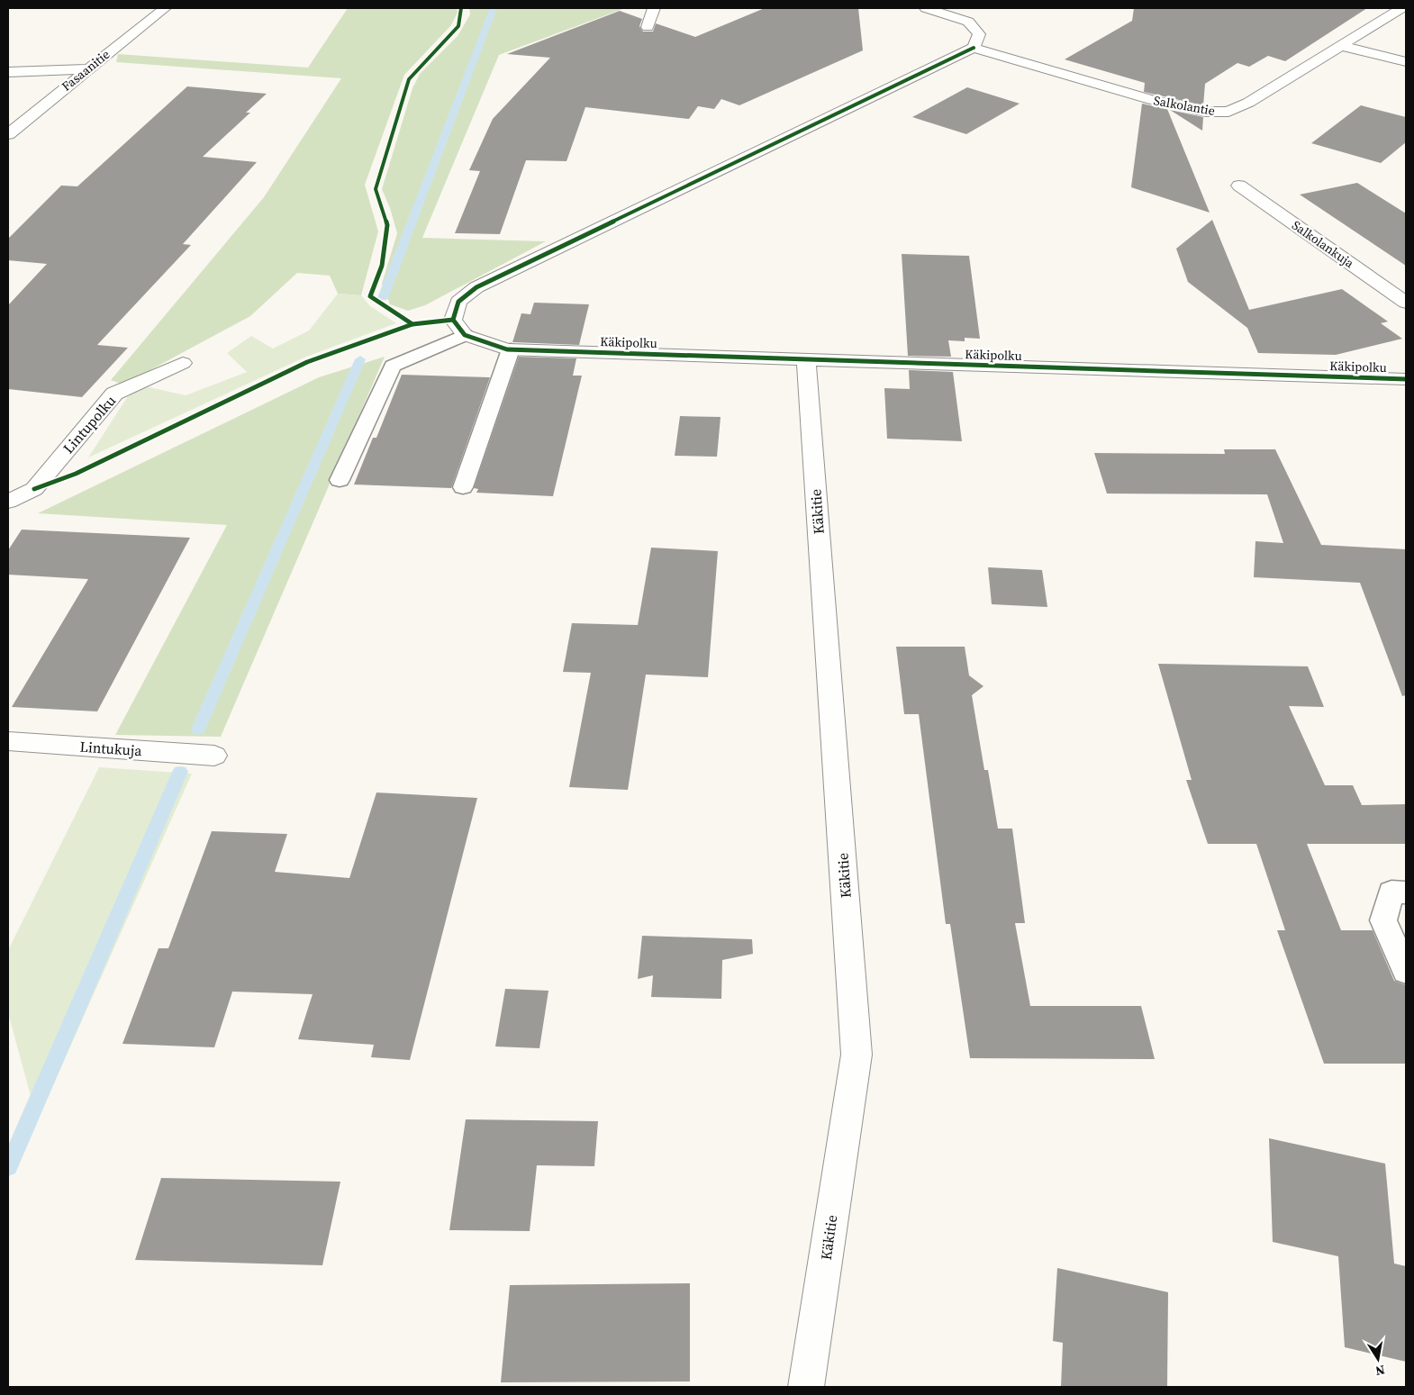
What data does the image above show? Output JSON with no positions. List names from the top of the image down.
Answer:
{
  "streets": {
    "street": [
      "Fasaanitie",
      "Salkolantie",
      "Salkolankuja",
      "Käkipolku",
      "Lintupolku",
      "Käkitie",
      "Lintukuja"
    ]
  },
  "crossings": [
    ["Käkipolku", "Käkitie"]
  ],
  "north": "bottom"
}
